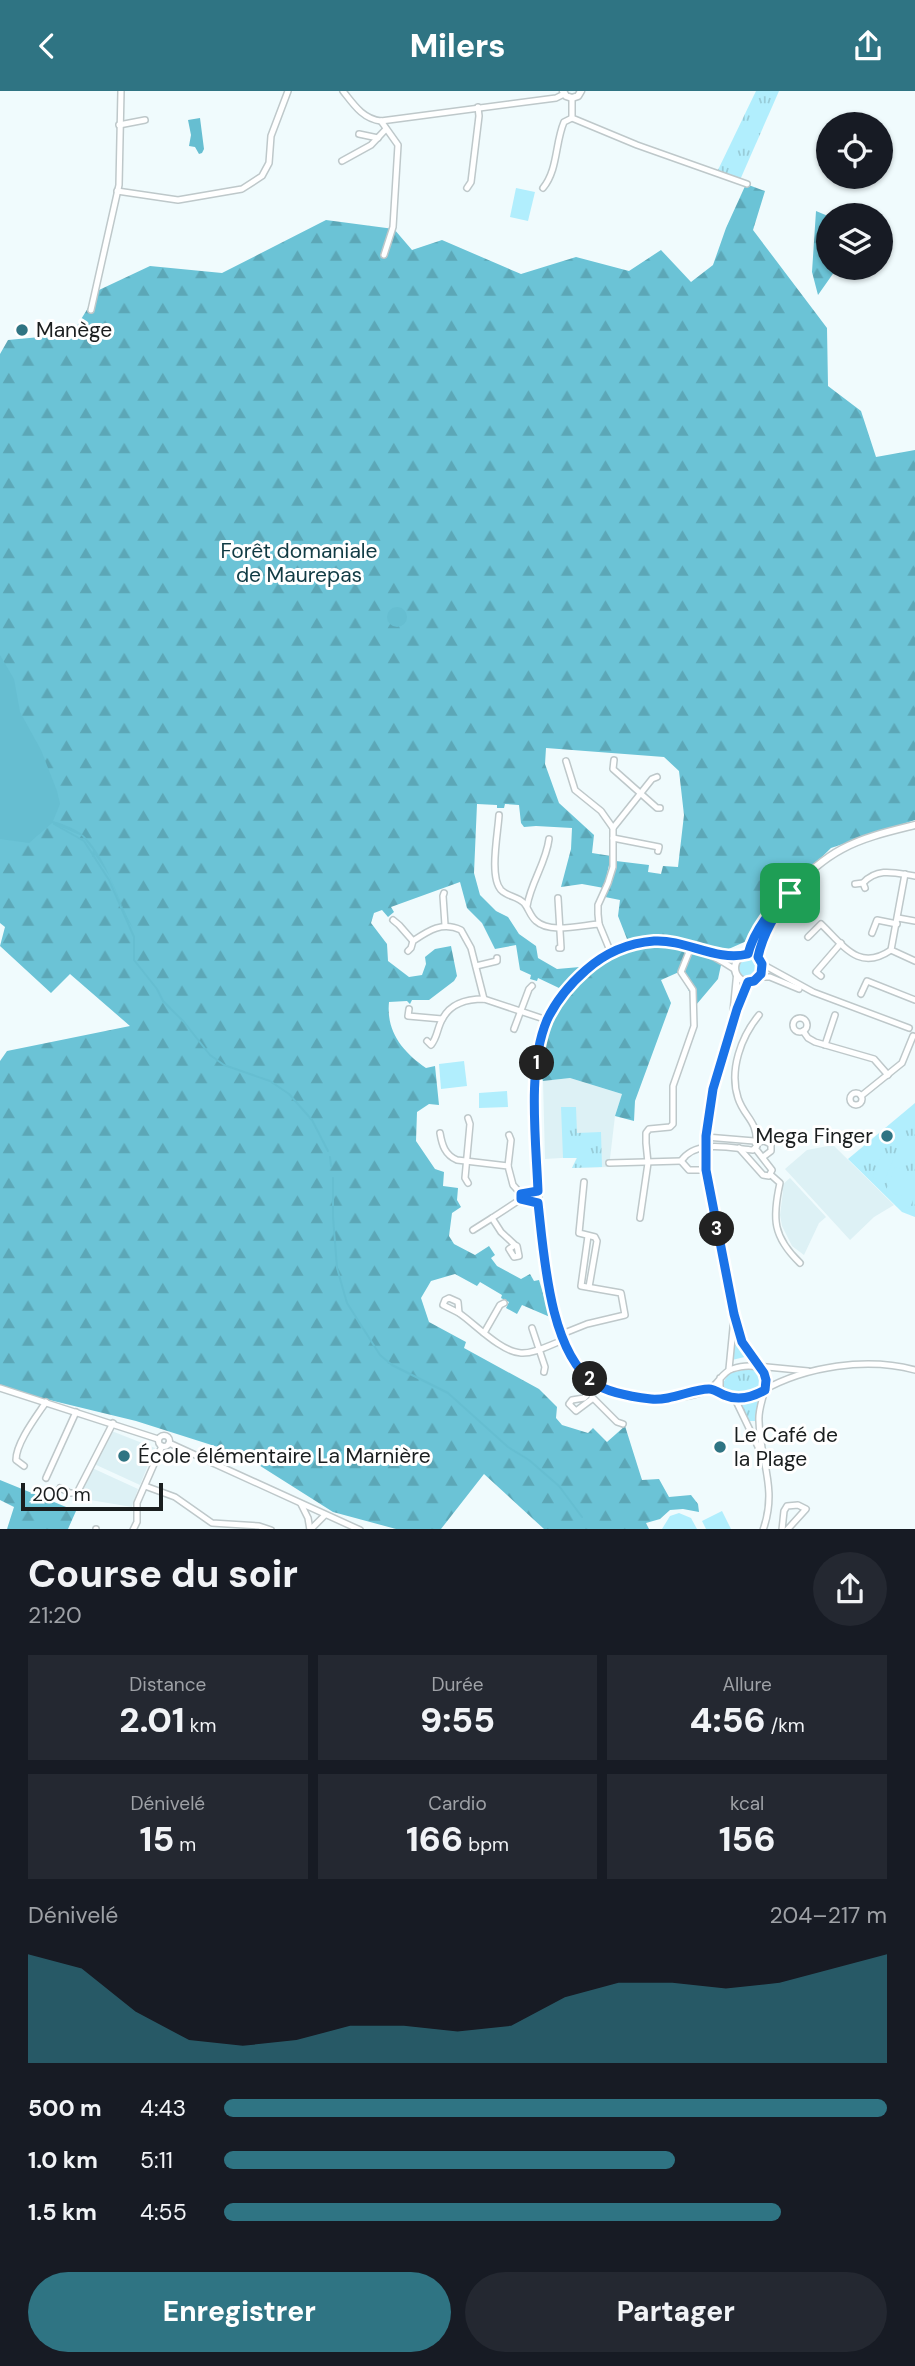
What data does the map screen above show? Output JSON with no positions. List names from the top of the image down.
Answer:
{
  "parks": ["Forêt domaniale de Maurepas"],
  "places": [
    "Manège",
    "Mega Finger",
    "Le Café de la Plage",
    "École élémentaire La Marnière"
  ],
  "scale_bar": "200 m",
  "page": {
    "header": "Milers",
    "pins": ["1", "3", "2"],
    "scale": "200 m",
    "heading": ["Course du soir", "21:20"],
    "stats": [
      ["Distance", "2.01 km"],
      ["Durée", "9:55"],
      ["Allure", "4:56 /km"],
      ["Dénivelé", "15 m"],
      ["Cardio", "166 bpm"],
      ["kcal", "156"]
    ],
    "chart": ["Dénivelé", "204–217 m"],
    "list": [
      {
        "name": "500 m",
        "note": "4:43"
      },
      {
        "name": "1.0 km",
        "note": "5:11"
      },
      {
        "name": "1.5 km",
        "note": "4:55"
      }
    ],
    "buttons": ["Enregistrer", "Partager"]
  }
}
